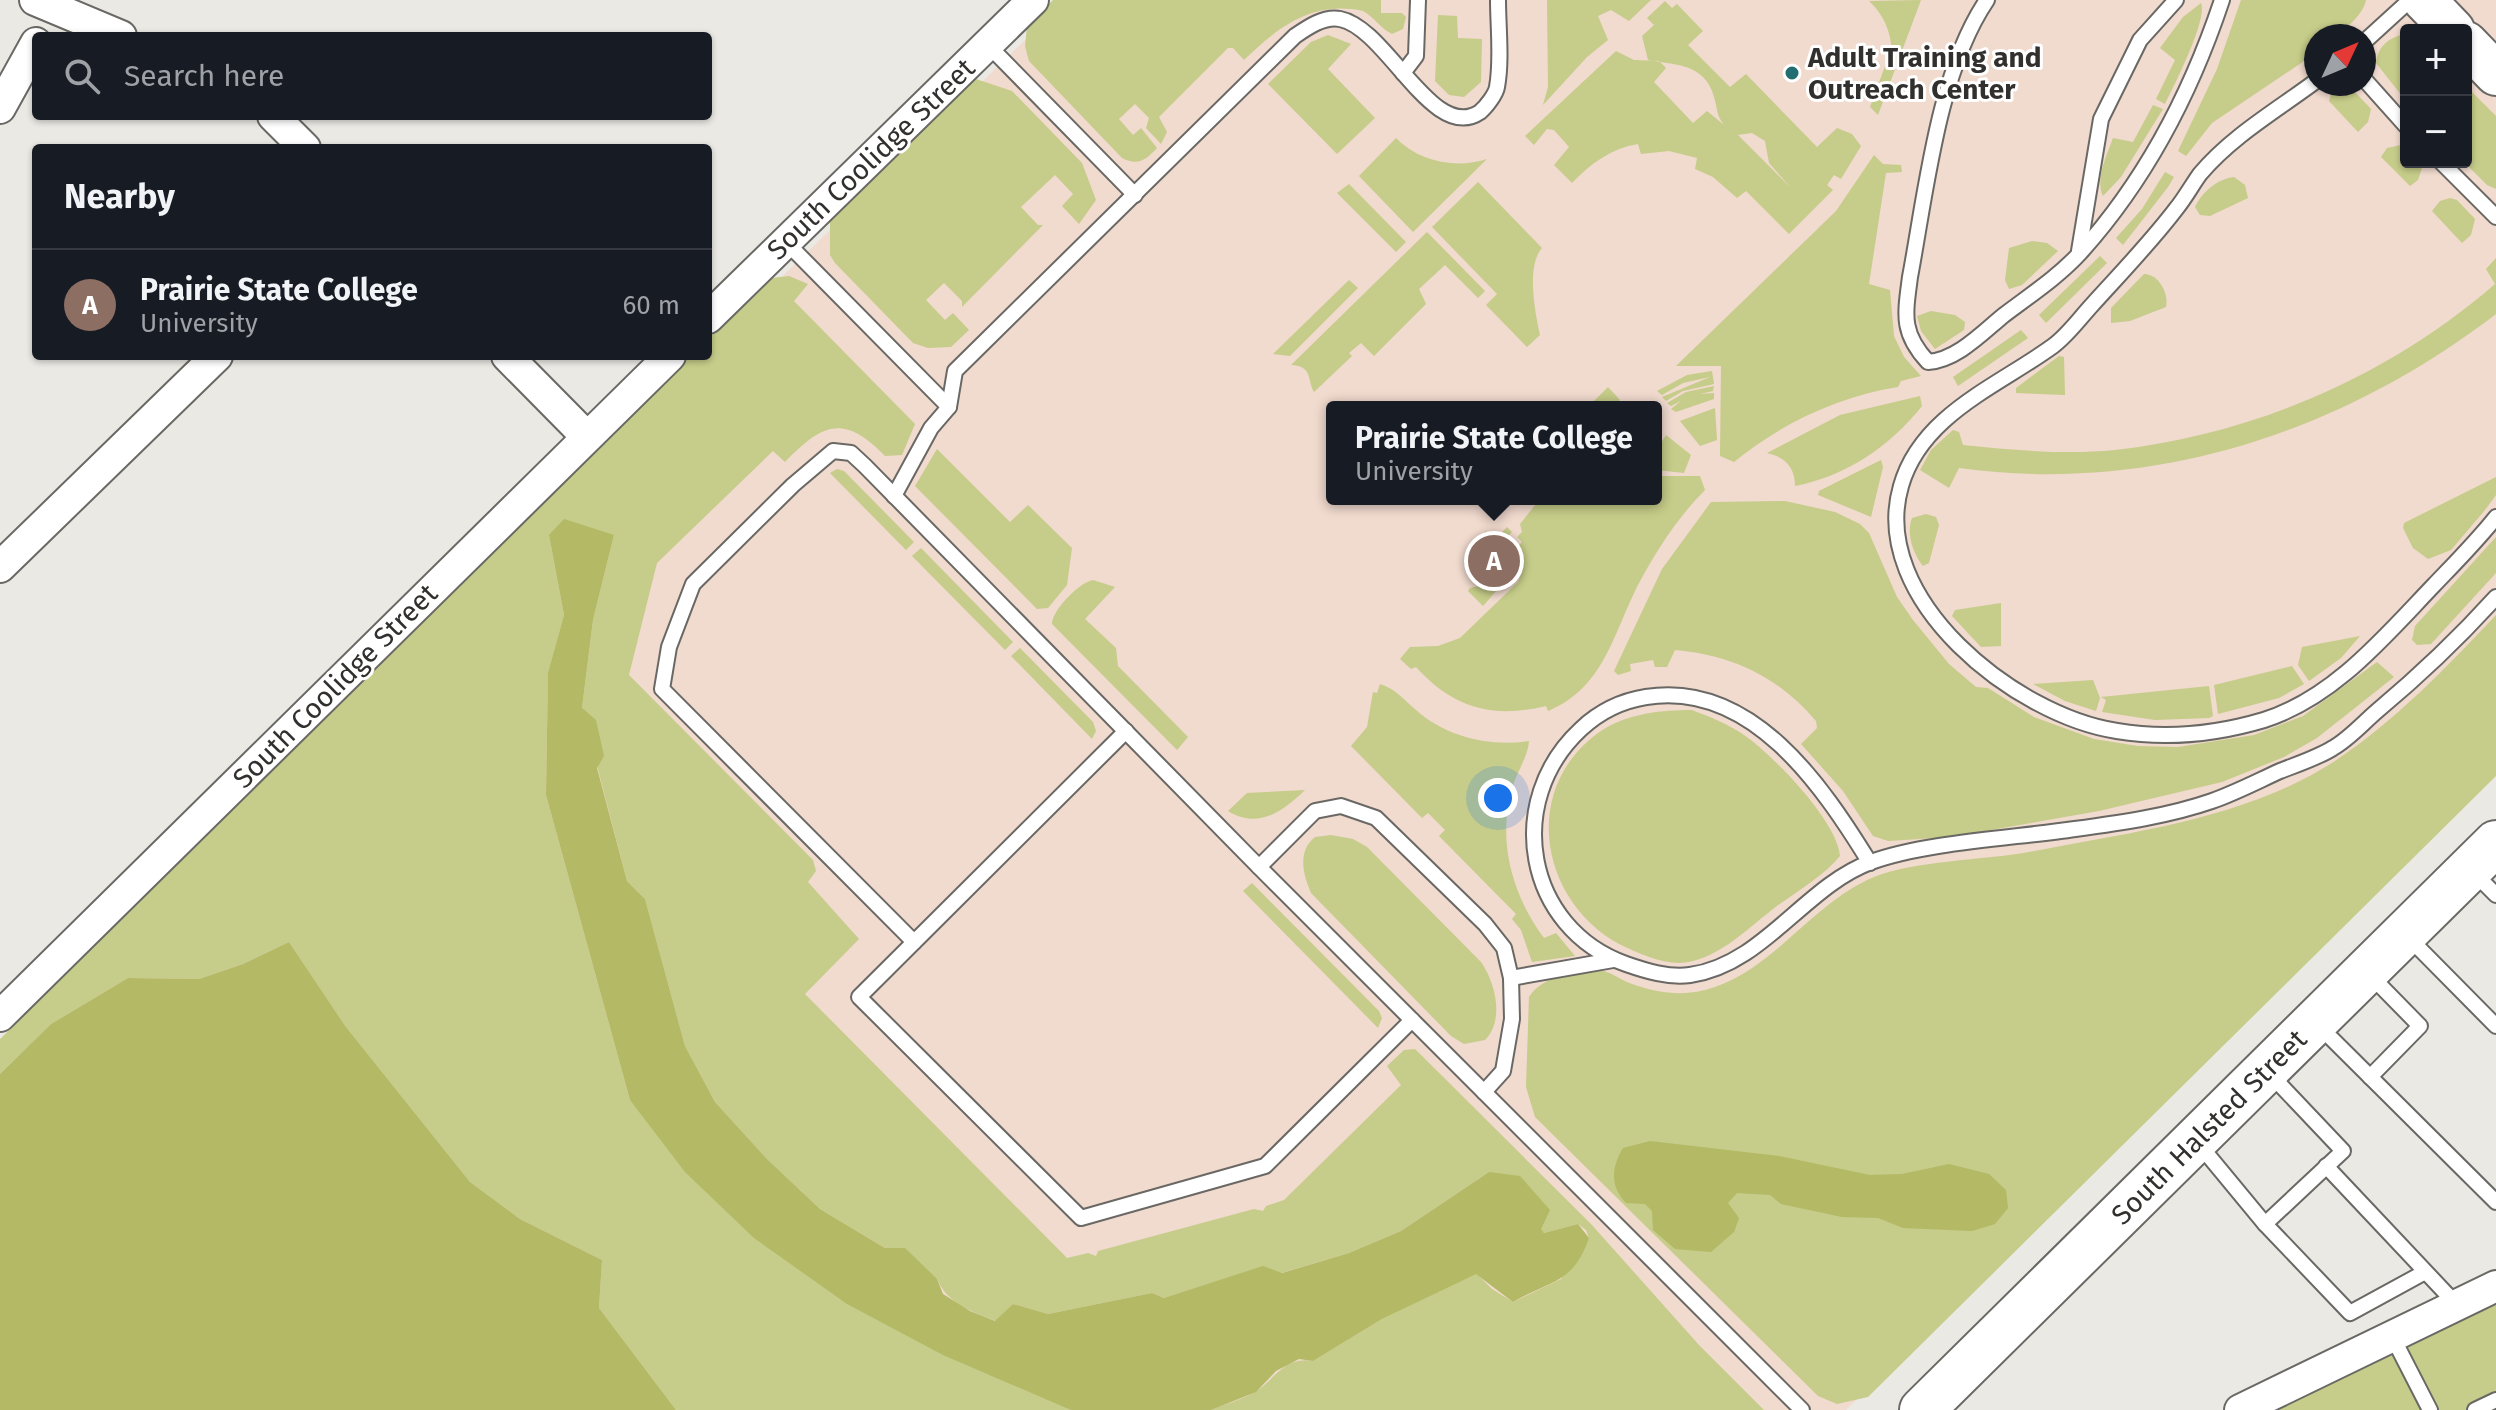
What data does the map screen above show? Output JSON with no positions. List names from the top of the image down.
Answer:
{
  "streets": {
    "main road": ["South Halsted Street"],
    "street": ["South Coolidge Street"]
  },
  "places": ["Adult Training and Outreach Center"],
  "north": "top right",
  "page": {
    "map_buttons": ["+", "−"],
    "search": "Search here",
    "heading": "Nearby",
    "list": [
      {
        "mark": "A",
        "name": "Prairie State College",
        "note": "University",
        "value": "60 m"
      }
    ],
    "popup": ["Prairie State College", "University"],
    "pins": "A"
  }
}
